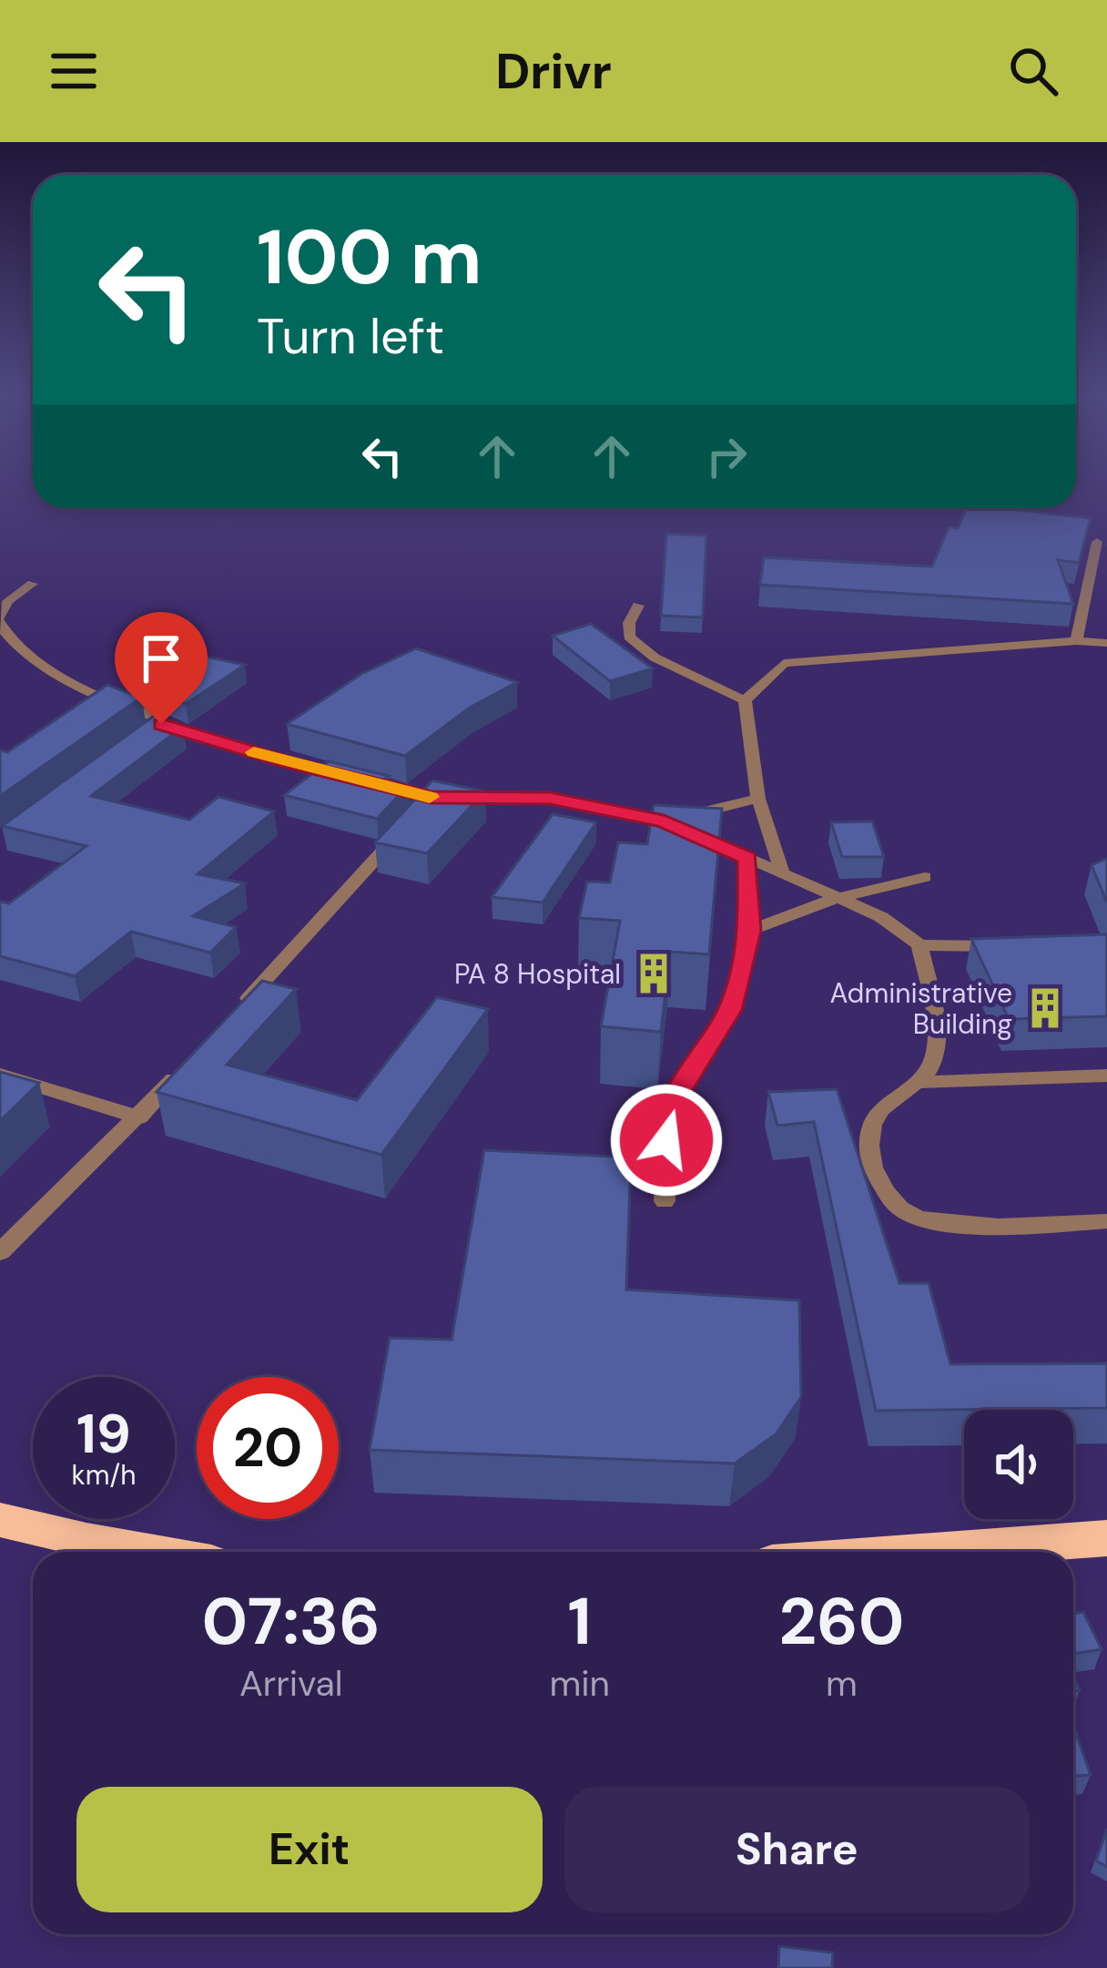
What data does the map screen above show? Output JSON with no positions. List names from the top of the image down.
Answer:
{
  "places": {
    "building": ["PA 8 Hospital", "Administrative Building"]
  },
  "page": {
    "header": "Drivr",
    "turn": ["100 m", "Turn left"],
    "speed": "19 km/h",
    "limit": "20",
    "eta": [
      "07:36",
      "Arrival",
      "1",
      "min",
      "260",
      "m"
    ],
    "buttons": ["Exit", "Share"]
  }
}
